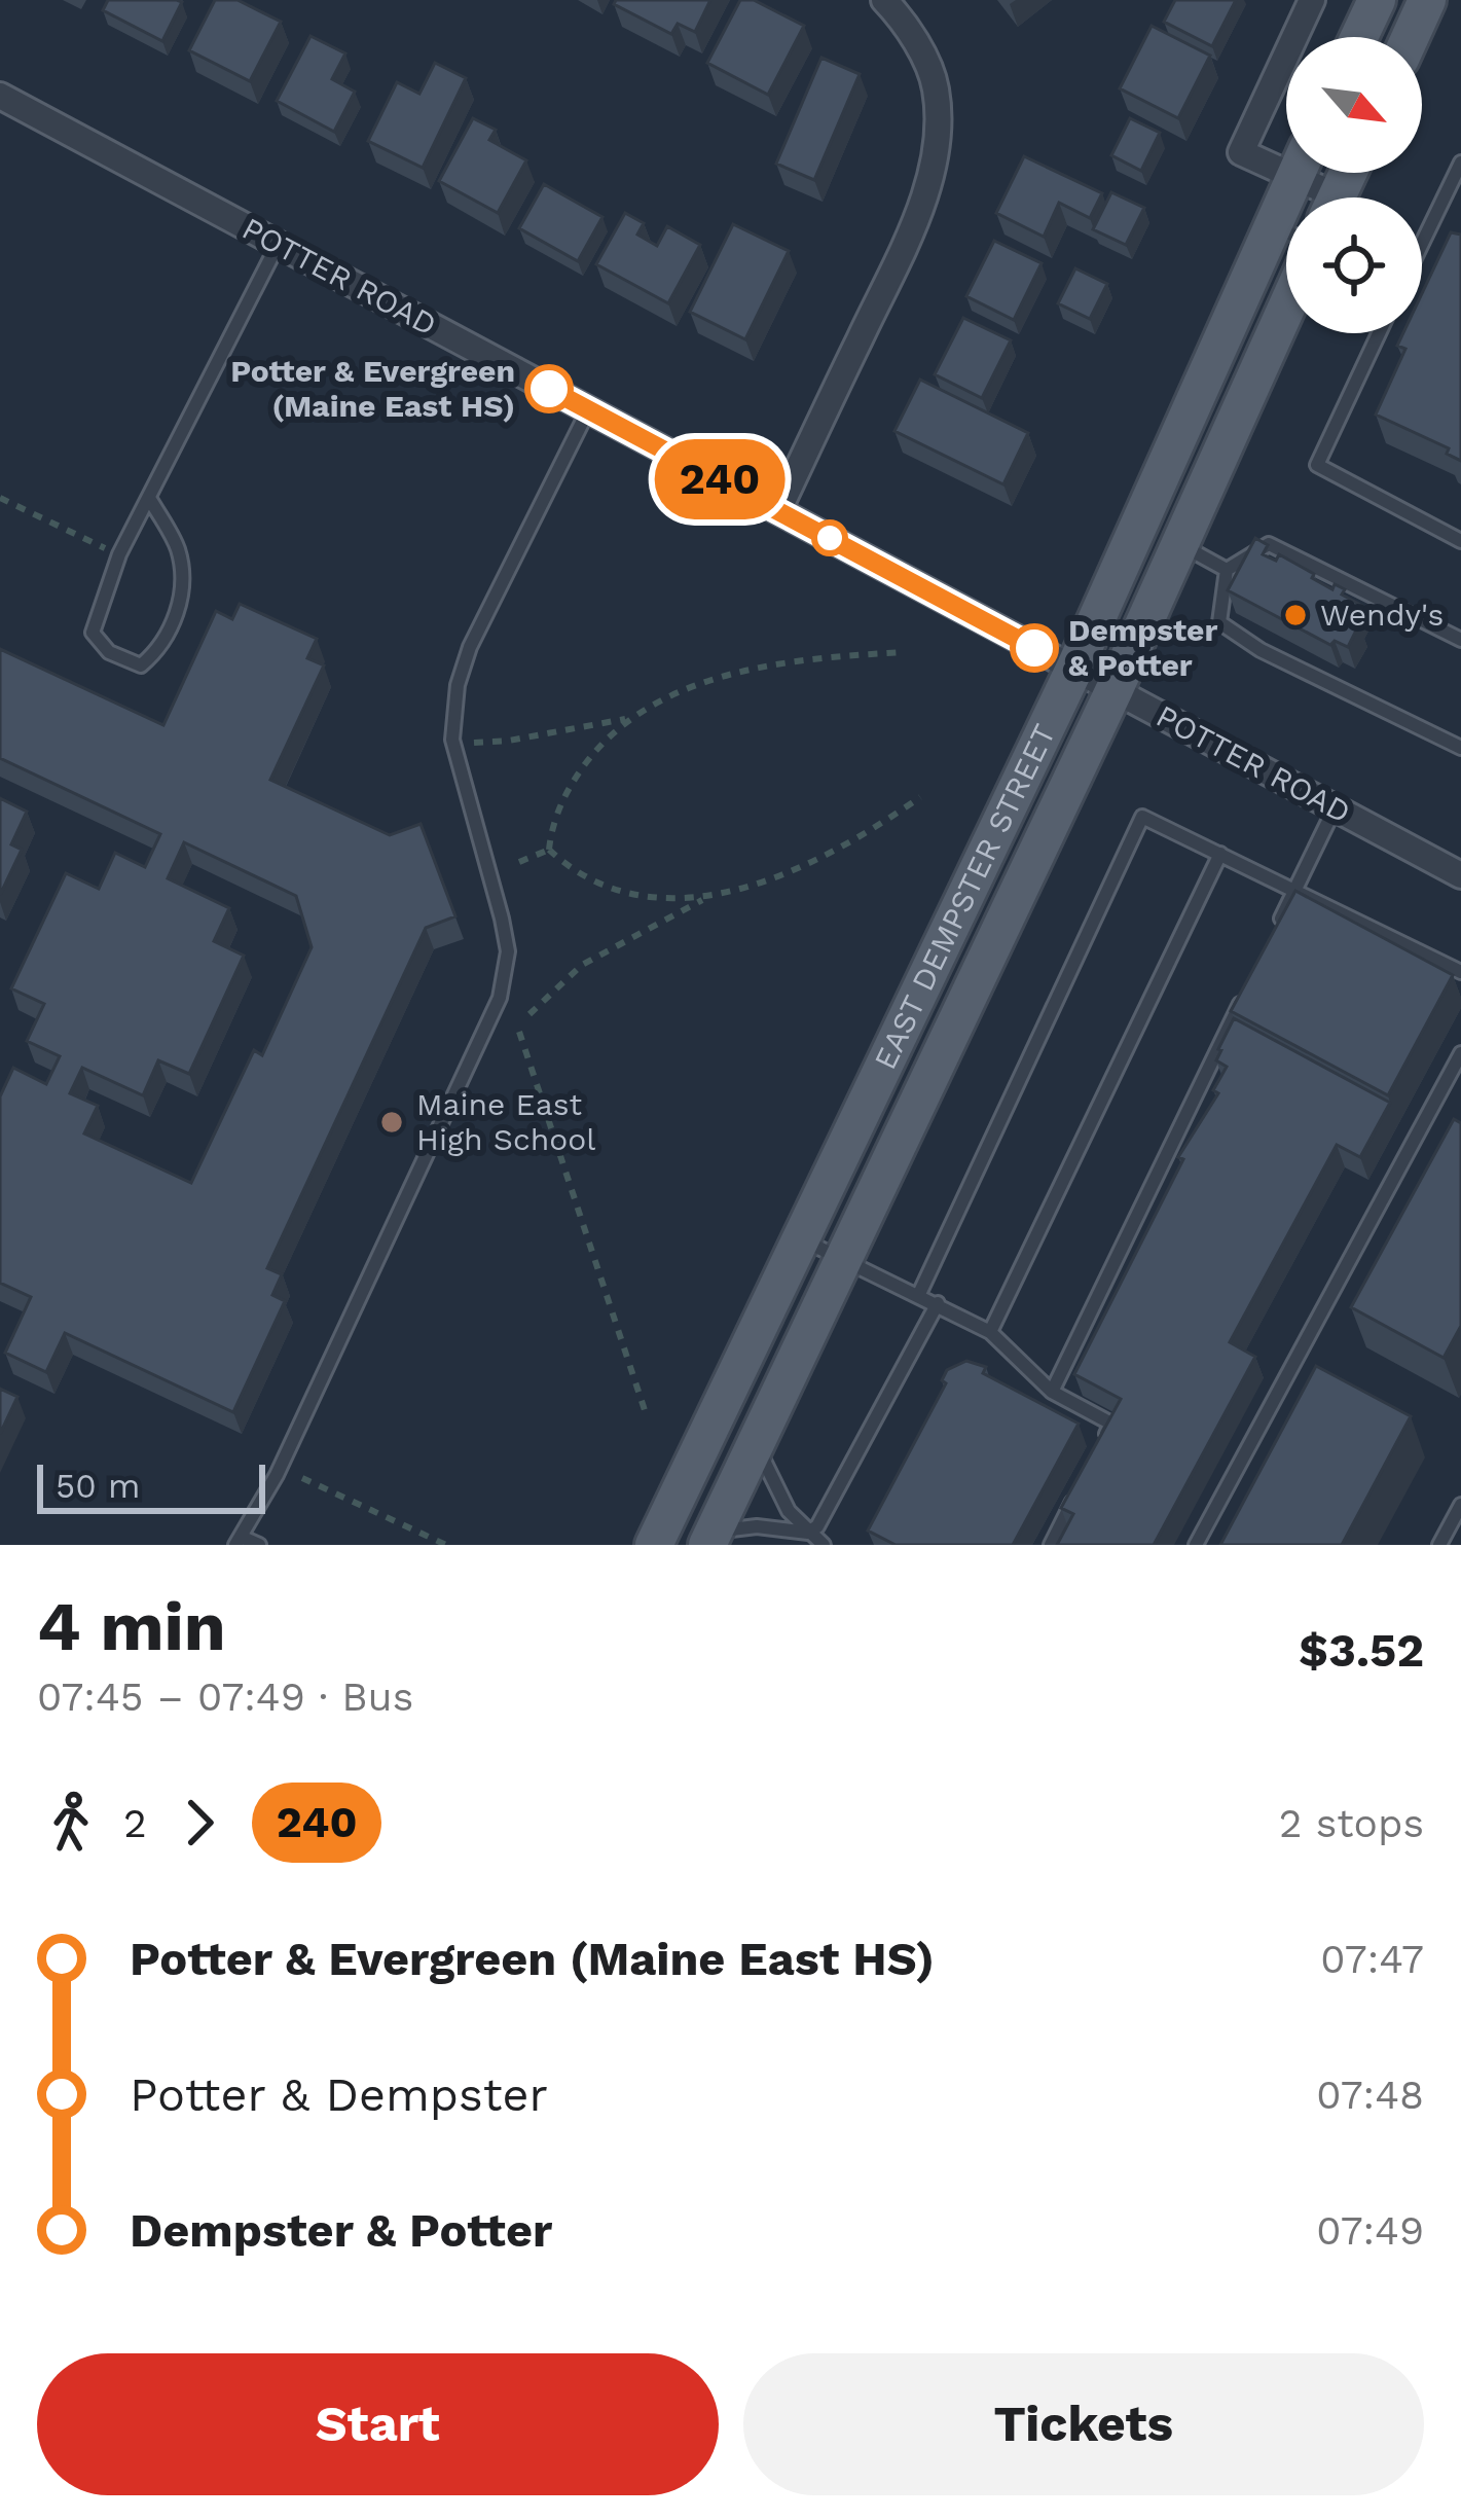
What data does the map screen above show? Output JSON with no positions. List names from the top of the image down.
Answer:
{
  "streets": {
    "main road": ["EAST DEMPSTER STREET"],
    "street": ["POTTER ROAD"]
  },
  "crossings": [
    ["POTTER ROAD", "EAST DEMPSTER STREET"]
  ],
  "places": [
    "Potter & Evergreen (Maine East HS)",
    "Wendy's",
    "Dempster & Potter",
    "Maine East High School"
  ],
  "lines": ["bus line 240"],
  "scale_bar": "50 m",
  "north": "bottom right",
  "page": {
    "on_map": "240",
    "scale": "50 m",
    "heading": ["4 min", "07:45 – 07:49 · Bus", "$3.52"],
    "legs": ["2", "240", "2 stops"],
    "list": [
      {
        "name": "Potter & Evergreen (Maine East HS)",
        "value": "07:47"
      },
      {
        "name": "Potter & Dempster",
        "value": "07:48"
      },
      {
        "name": "Dempster & Potter",
        "value": "07:49"
      }
    ],
    "buttons": ["Start", "Tickets"]
  }
}
